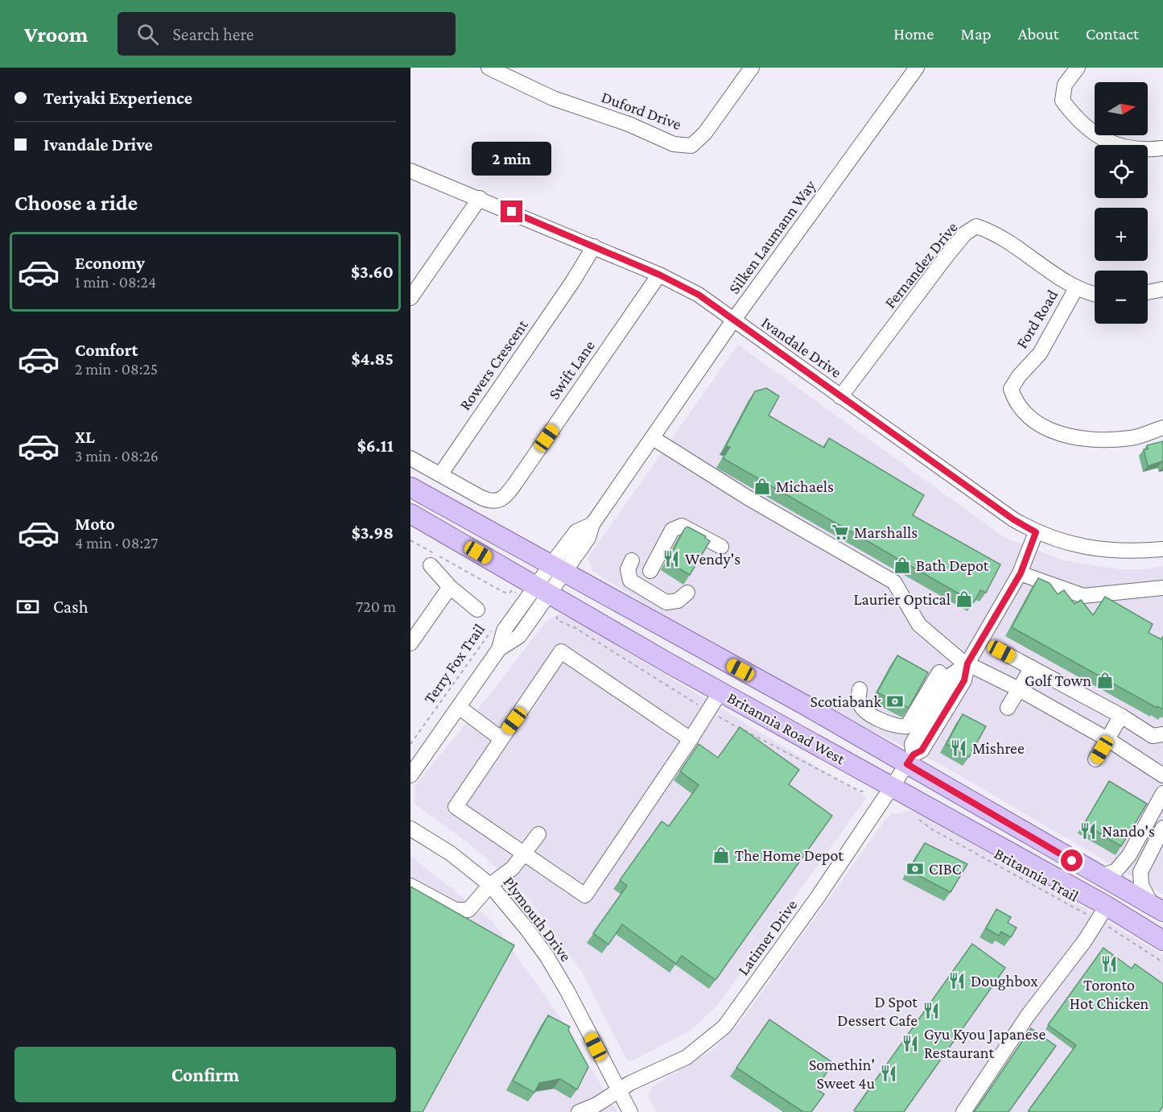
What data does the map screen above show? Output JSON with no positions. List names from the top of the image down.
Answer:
{
  "streets": {
    "main road": ["Britannia Road West"],
    "street": [
      "Duford Drive",
      "Silken Laumann Way",
      "Fernandez Drive",
      "Ford Road",
      "Ivandale Drive",
      "Rowers Crescent",
      "Swift Lane",
      "Plymouth Drive",
      "Latimer Drive"
    ],
    "path": ["Terry Fox Trail", "Britannia Trail"]
  },
  "crossings": [
    ["Silken Laumann Way", "Ivandale Drive"],
    ["Silken Laumann Way", "Britannia Road West"],
    ["Fernandez Drive", "Ford Road"],
    ["Fernandez Drive", "Ivandale Drive"],
    ["Ivandale Drive", "Rowers Crescent"],
    ["Ivandale Drive", "Swift Lane"],
    ["Ivandale Drive", "Latimer Drive"],
    ["Rowers Crescent", "Swift Lane"],
    ["Britannia Road West", "Britannia Trail"],
    ["Britannia Road West", "Latimer Drive"],
    ["Plymouth Drive", "Latimer Drive"]
  ],
  "places": {
    "shop": [
      "Michaels",
      "Bath Depot",
      "Laurier Optical",
      "Golf Town",
      "The Home Depot"
    ],
    "supermarket": ["Marshalls"],
    "restaurant": [
      "Wendy's",
      "Mishree",
      "Nando's",
      "Toronto Hot Chicken",
      "Doughbox",
      "D Spot Dessert Cafe",
      "Gyu Kyou Japanese Restaurant",
      "Somethin' Sweet 4u"
    ],
    "bank": ["Scotiabank", "CIBC"]
  },
  "north": "right",
  "page": {
    "header": "Vroom",
    "search": "Search here",
    "nav": [
      "Home",
      "Map",
      "About",
      "Contact"
    ],
    "banner": ["Teriyaki Experience", "Ivandale Drive"],
    "map_buttons": ["+", "−"],
    "bubble": "2 min",
    "heading": "Choose a ride",
    "list": [
      {
        "name": "Economy",
        "note": "1 min · 08:24",
        "value": "$3.60"
      },
      {
        "name": "Comfort",
        "note": "2 min · 08:25",
        "value": "$4.85"
      },
      {
        "name": "XL",
        "note": "3 min · 08:26",
        "value": "$6.11"
      },
      {
        "name": "Moto",
        "note": "4 min · 08:27",
        "value": "$3.98"
      }
    ],
    "pay": ["Cash", "720 m"],
    "buttons": "Confirm"
  }
}
